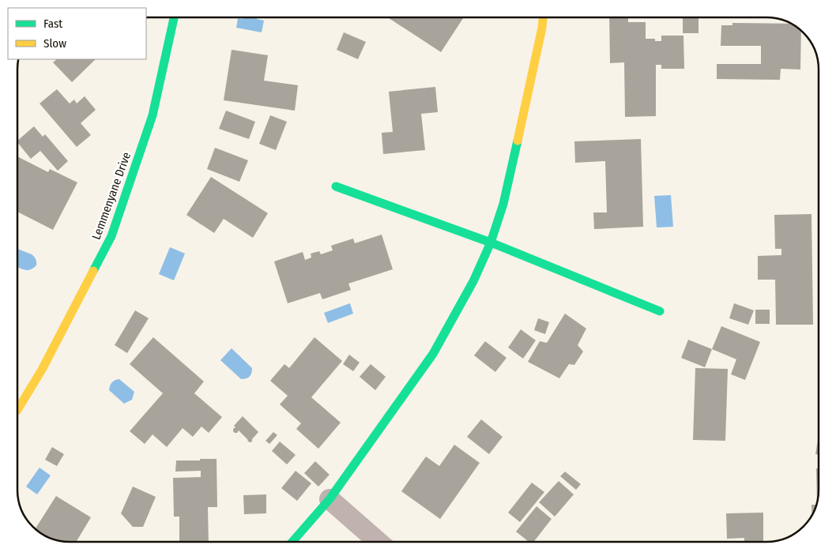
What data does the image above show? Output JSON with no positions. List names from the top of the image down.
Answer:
{
  "streets": {
    "street": ["Lemmenyane Drive"]
  },
  "legend": ["Fast", "Slow"]
}
